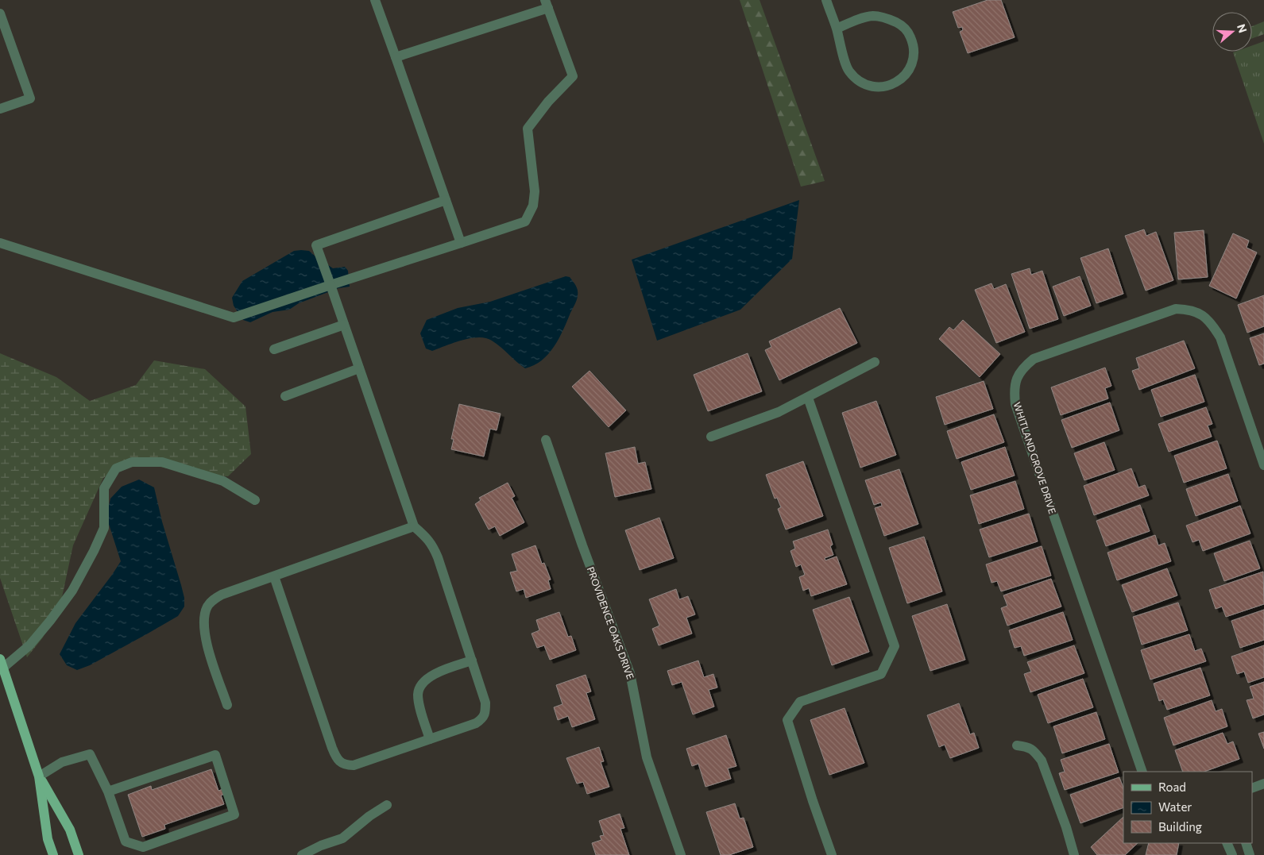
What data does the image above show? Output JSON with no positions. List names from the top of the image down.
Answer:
{
  "streets": {
    "street": ["WHITLAND GROVE DRIVE", "PROVIDENCE OAKS DRIVE"]
  },
  "legend": ["Road", "Water", "Building"],
  "north": "right"
}
